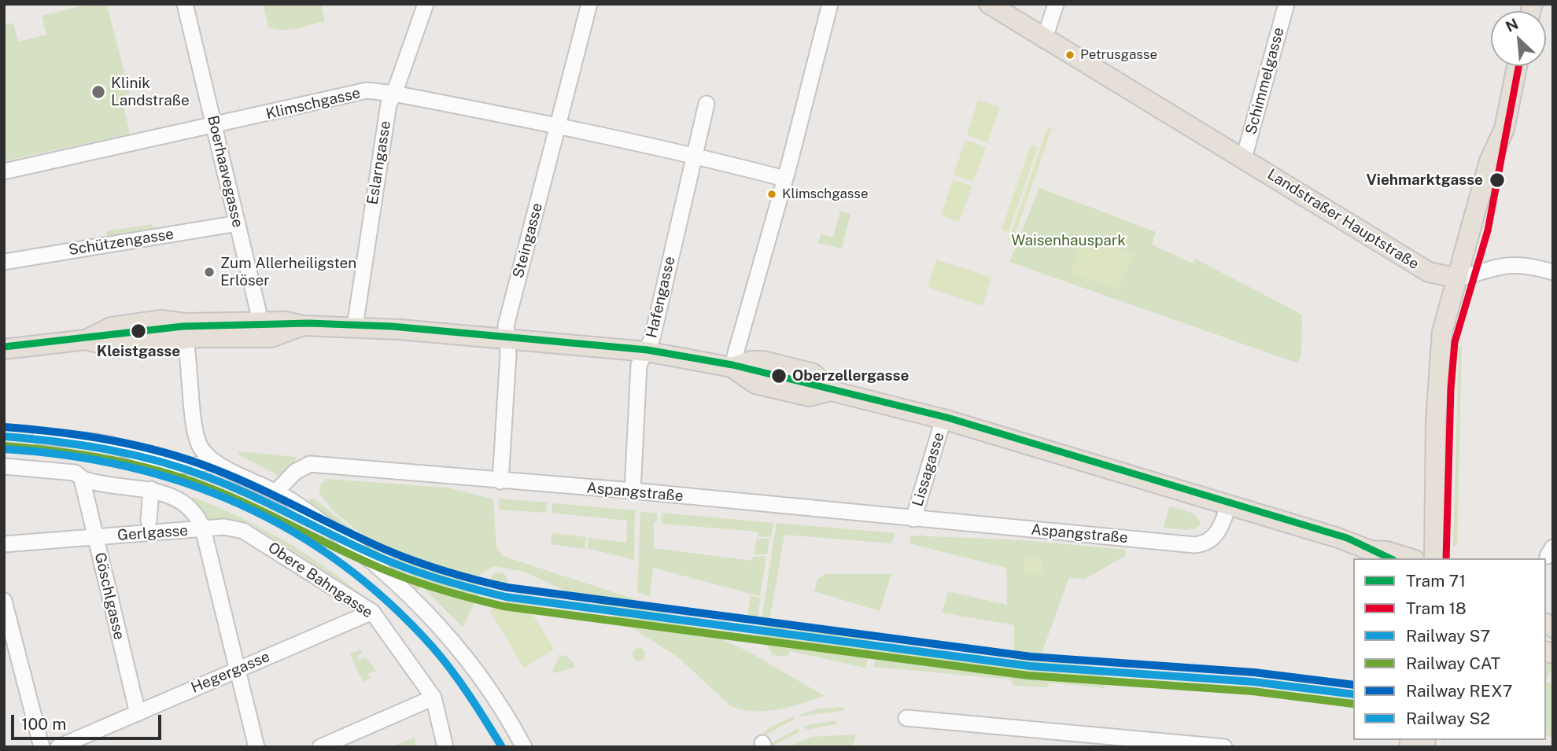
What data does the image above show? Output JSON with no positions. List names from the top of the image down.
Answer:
{
  "streets": {
    "main road": ["Landstraßer Hauptstraße"],
    "street": [
      "Schimmelgasse",
      "Klimschgasse",
      "Eslarngasse",
      "Boerhaavegasse",
      "Steingasse",
      "Schützengasse",
      "Hafengasse",
      "Lissagasse",
      "Aspangstraße",
      "Gerlgasse",
      "Obere Bahngasse",
      "Göschlgasse",
      "Hegergasse"
    ]
  },
  "crossings": [
    ["Schimmelgasse", "Landstraßer Hauptstraße"],
    ["Klimschgasse", "Eslarngasse"],
    ["Klimschgasse", "Boerhaavegasse"],
    ["Klimschgasse", "Steingasse"],
    ["Klimschgasse", "Hafengasse"],
    ["Boerhaavegasse", "Schützengasse"],
    ["Steingasse", "Aspangstraße"],
    ["Hafengasse", "Aspangstraße"],
    ["Lissagasse", "Aspangstraße"],
    ["Gerlgasse", "Obere Bahngasse"],
    ["Gerlgasse", "Göschlgasse"],
    ["Obere Bahngasse", "Hegergasse"],
    ["Göschlgasse", "Hegergasse"]
  ],
  "parks": ["Waisenhauspark"],
  "places": [
    "Petrusgasse",
    "Klinik Landstraße",
    "Viehmarktgasse",
    "Klimschgasse",
    "Zum Allerheiligsten Erlöser",
    "Kleistgasse",
    "Oberzellergasse"
  ],
  "lines": [
    "tram line 18",
    "tram line 71",
    "rail line REX7",
    "rail line S7",
    "rail line CAT",
    "rail line S2"
  ],
  "legend": [
    "Tram 71",
    "Tram 18",
    "Railway S7",
    "Railway CAT",
    "Railway REX7",
    "Railway S2"
  ],
  "scale_bar": "100 m",
  "north": "top left"
}
